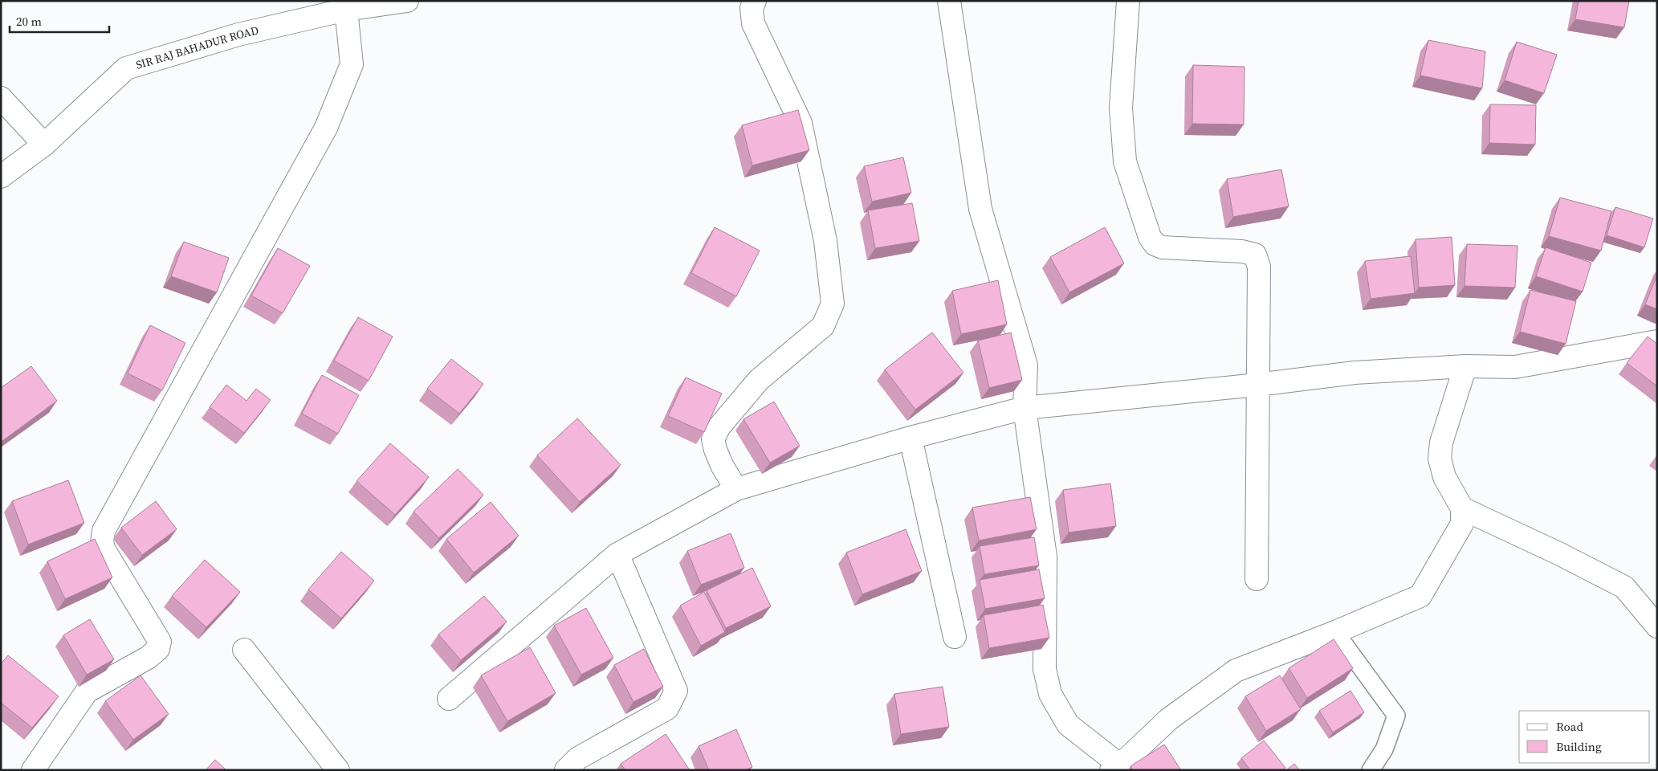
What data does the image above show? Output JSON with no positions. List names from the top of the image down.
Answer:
{
  "streets": {
    "street": ["SIR RAJ BAHADUR ROAD"]
  },
  "legend": ["Road", "Building"],
  "scale_bar": "20 m"
}
